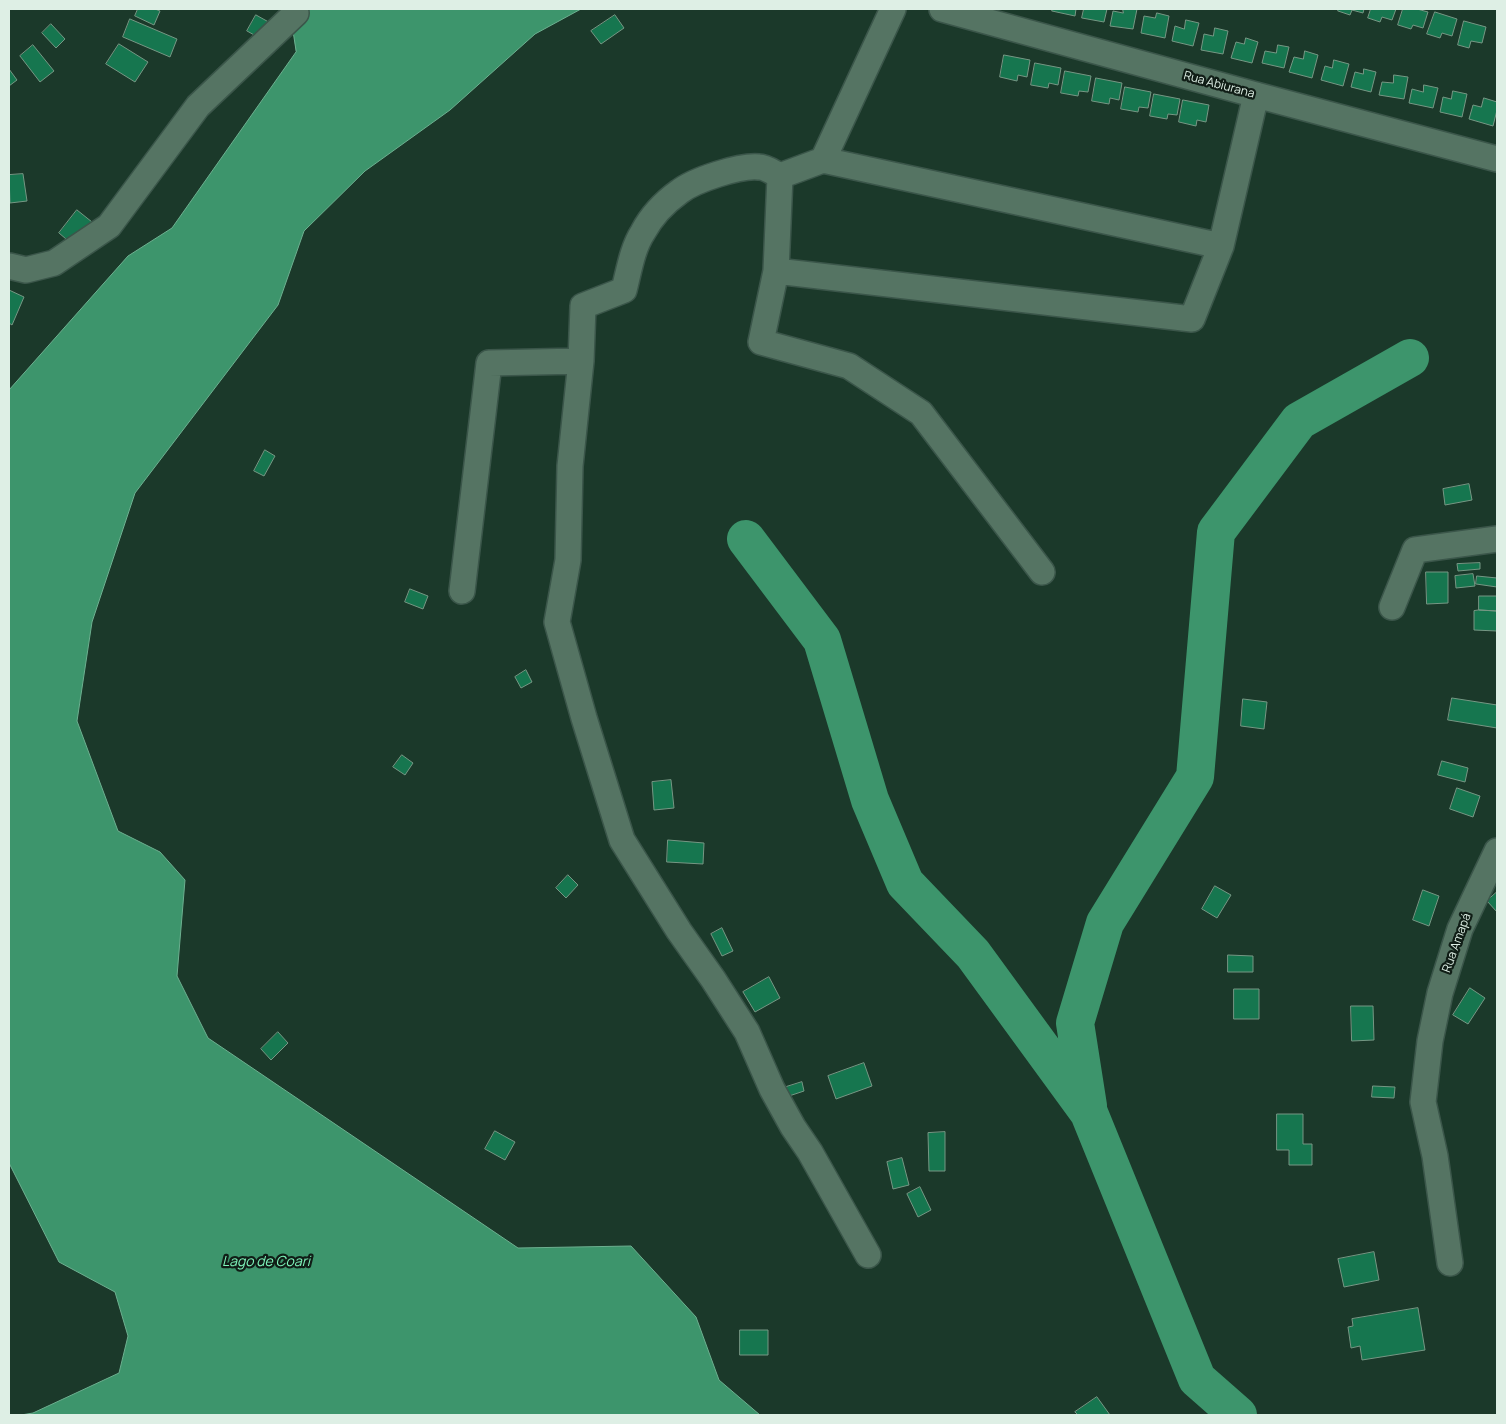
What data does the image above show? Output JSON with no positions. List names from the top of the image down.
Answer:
{
  "streets": {
    "street": ["Rua Abiurana", "Rua Amapá"]
  },
  "water": ["Lago de Coari"]
}
